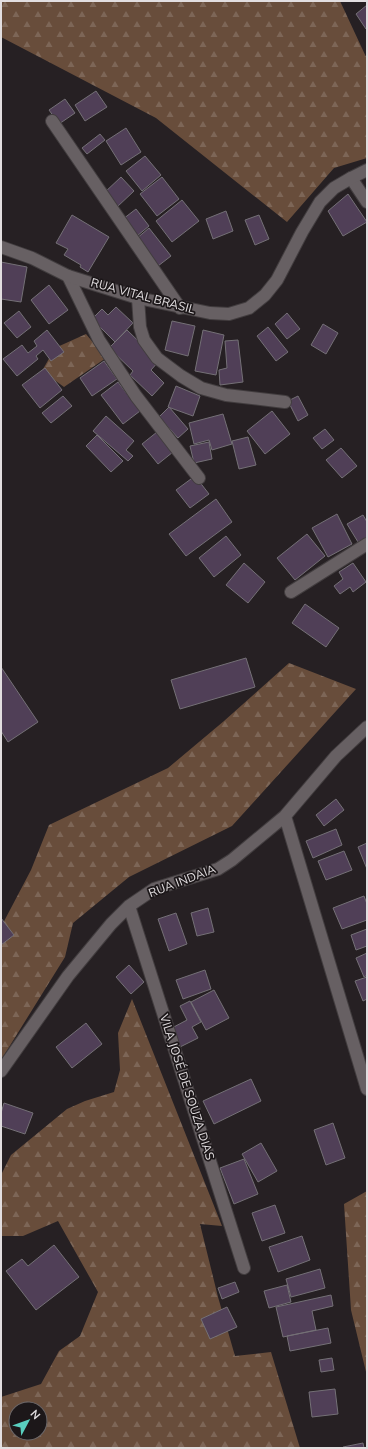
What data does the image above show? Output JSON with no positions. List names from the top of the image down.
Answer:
{
  "streets": {
    "street": ["RUA VITAL BRASIL", "RUA INDAIA", "VILA JOSÉ DE SOUZA DIAS"]
  },
  "crossings": [
    ["RUA INDAIA", "VILA JOSÉ DE SOUZA DIAS"]
  ],
  "north": "top right"
}
